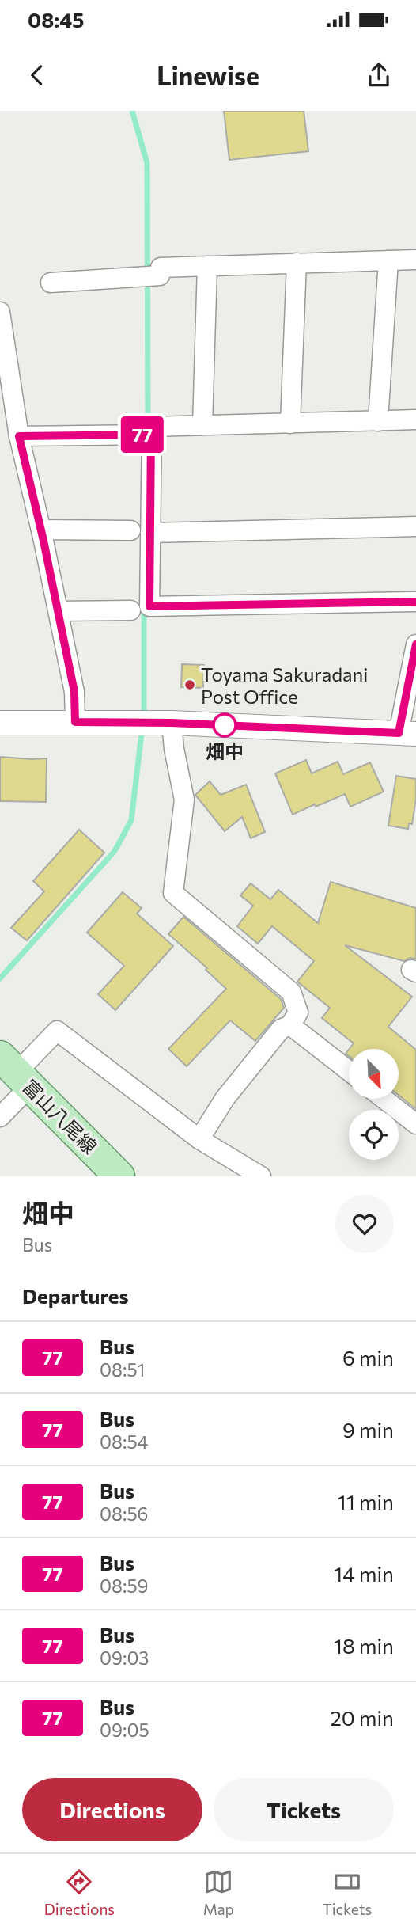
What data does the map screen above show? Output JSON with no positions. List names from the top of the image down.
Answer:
{
  "streets": {
    "main road": ["富山八尾線"]
  },
  "places": ["Toyama Sakuradani Post Office", "畑中"],
  "lines": ["bus line 77"],
  "north": "bottom right",
  "page": {
    "status": "08:45",
    "header": "Linewise",
    "on_map": "77",
    "heading": [
      ["畑中", "Bus"],
      "Departures"
    ],
    "list": [
      {
        "mark": "77",
        "name": "Bus",
        "note": "08:51",
        "value": "6 min"
      },
      {
        "mark": "77",
        "name": "Bus",
        "note": "08:54",
        "value": "9 min"
      },
      {
        "mark": "77",
        "name": "Bus",
        "note": "08:56",
        "value": "11 min"
      },
      {
        "mark": "77",
        "name": "Bus",
        "note": "08:59",
        "value": "14 min"
      },
      {
        "mark": "77",
        "name": "Bus",
        "note": "09:03",
        "value": "18 min"
      },
      {
        "mark": "77",
        "name": "Bus",
        "note": "09:05",
        "value": "20 min"
      }
    ],
    "buttons": ["Directions", "Tickets"],
    "tabs": ["Directions", "Map", "Tickets"]
  }
}
